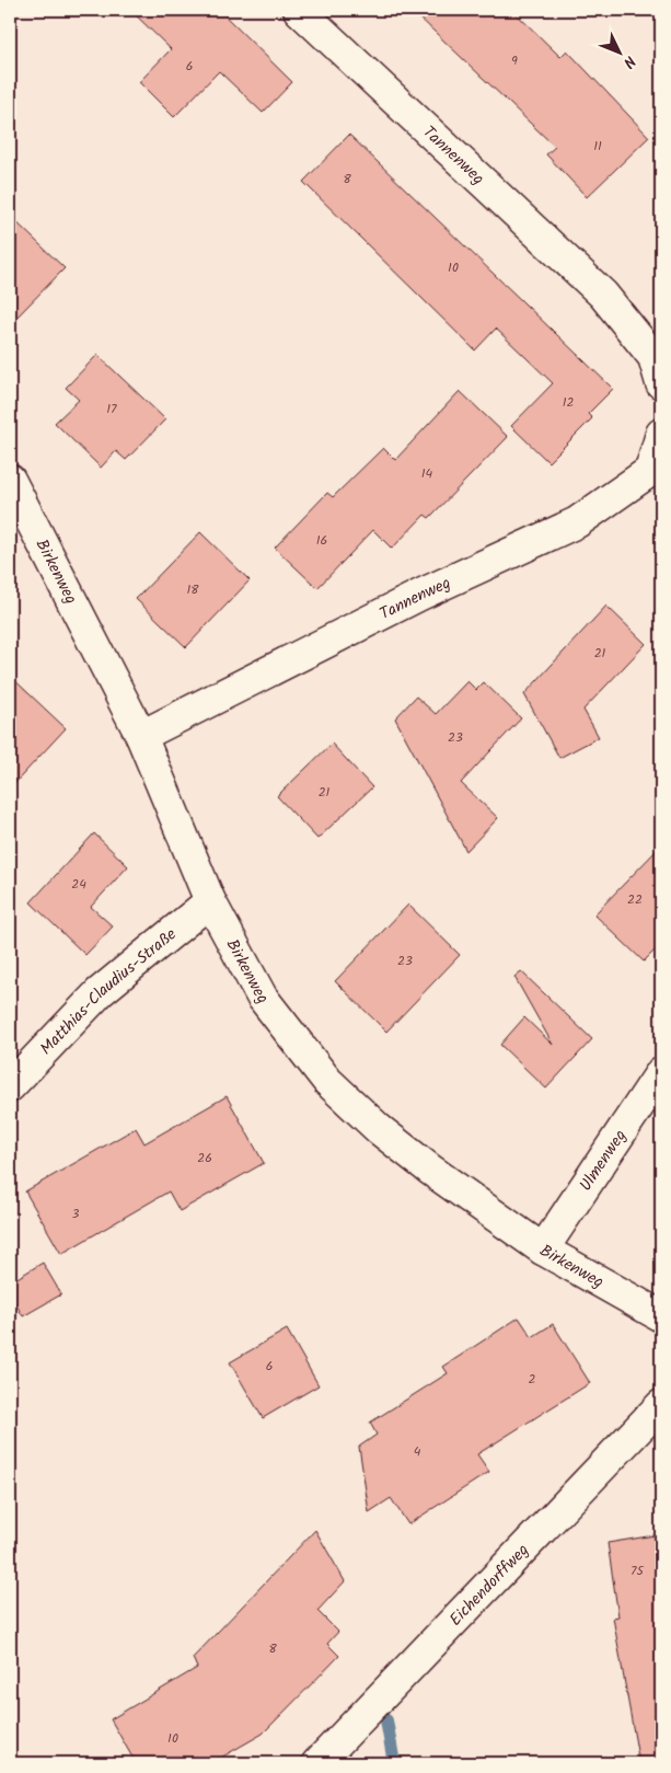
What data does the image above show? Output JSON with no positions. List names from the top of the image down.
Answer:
{
  "streets": {
    "street": [
      "Tannenweg",
      "Birkenweg",
      "Matthias-Claudius-Straße",
      "Ulmenweg",
      "Eichendorffweg"
    ]
  },
  "crossings": [
    ["Tannenweg", "Birkenweg"],
    ["Birkenweg", "Matthias-Claudius-Straße"],
    ["Birkenweg", "Ulmenweg"]
  ],
  "house_numbers": [
    "9",
    "6",
    "11",
    "8",
    "10",
    "12",
    "17",
    "14",
    "16",
    "18",
    "21",
    "23",
    "21",
    "24",
    "22",
    "23",
    "26",
    "3",
    "6",
    "2",
    "4",
    "75",
    "8",
    "10"
  ],
  "north": "bottom right"
}
